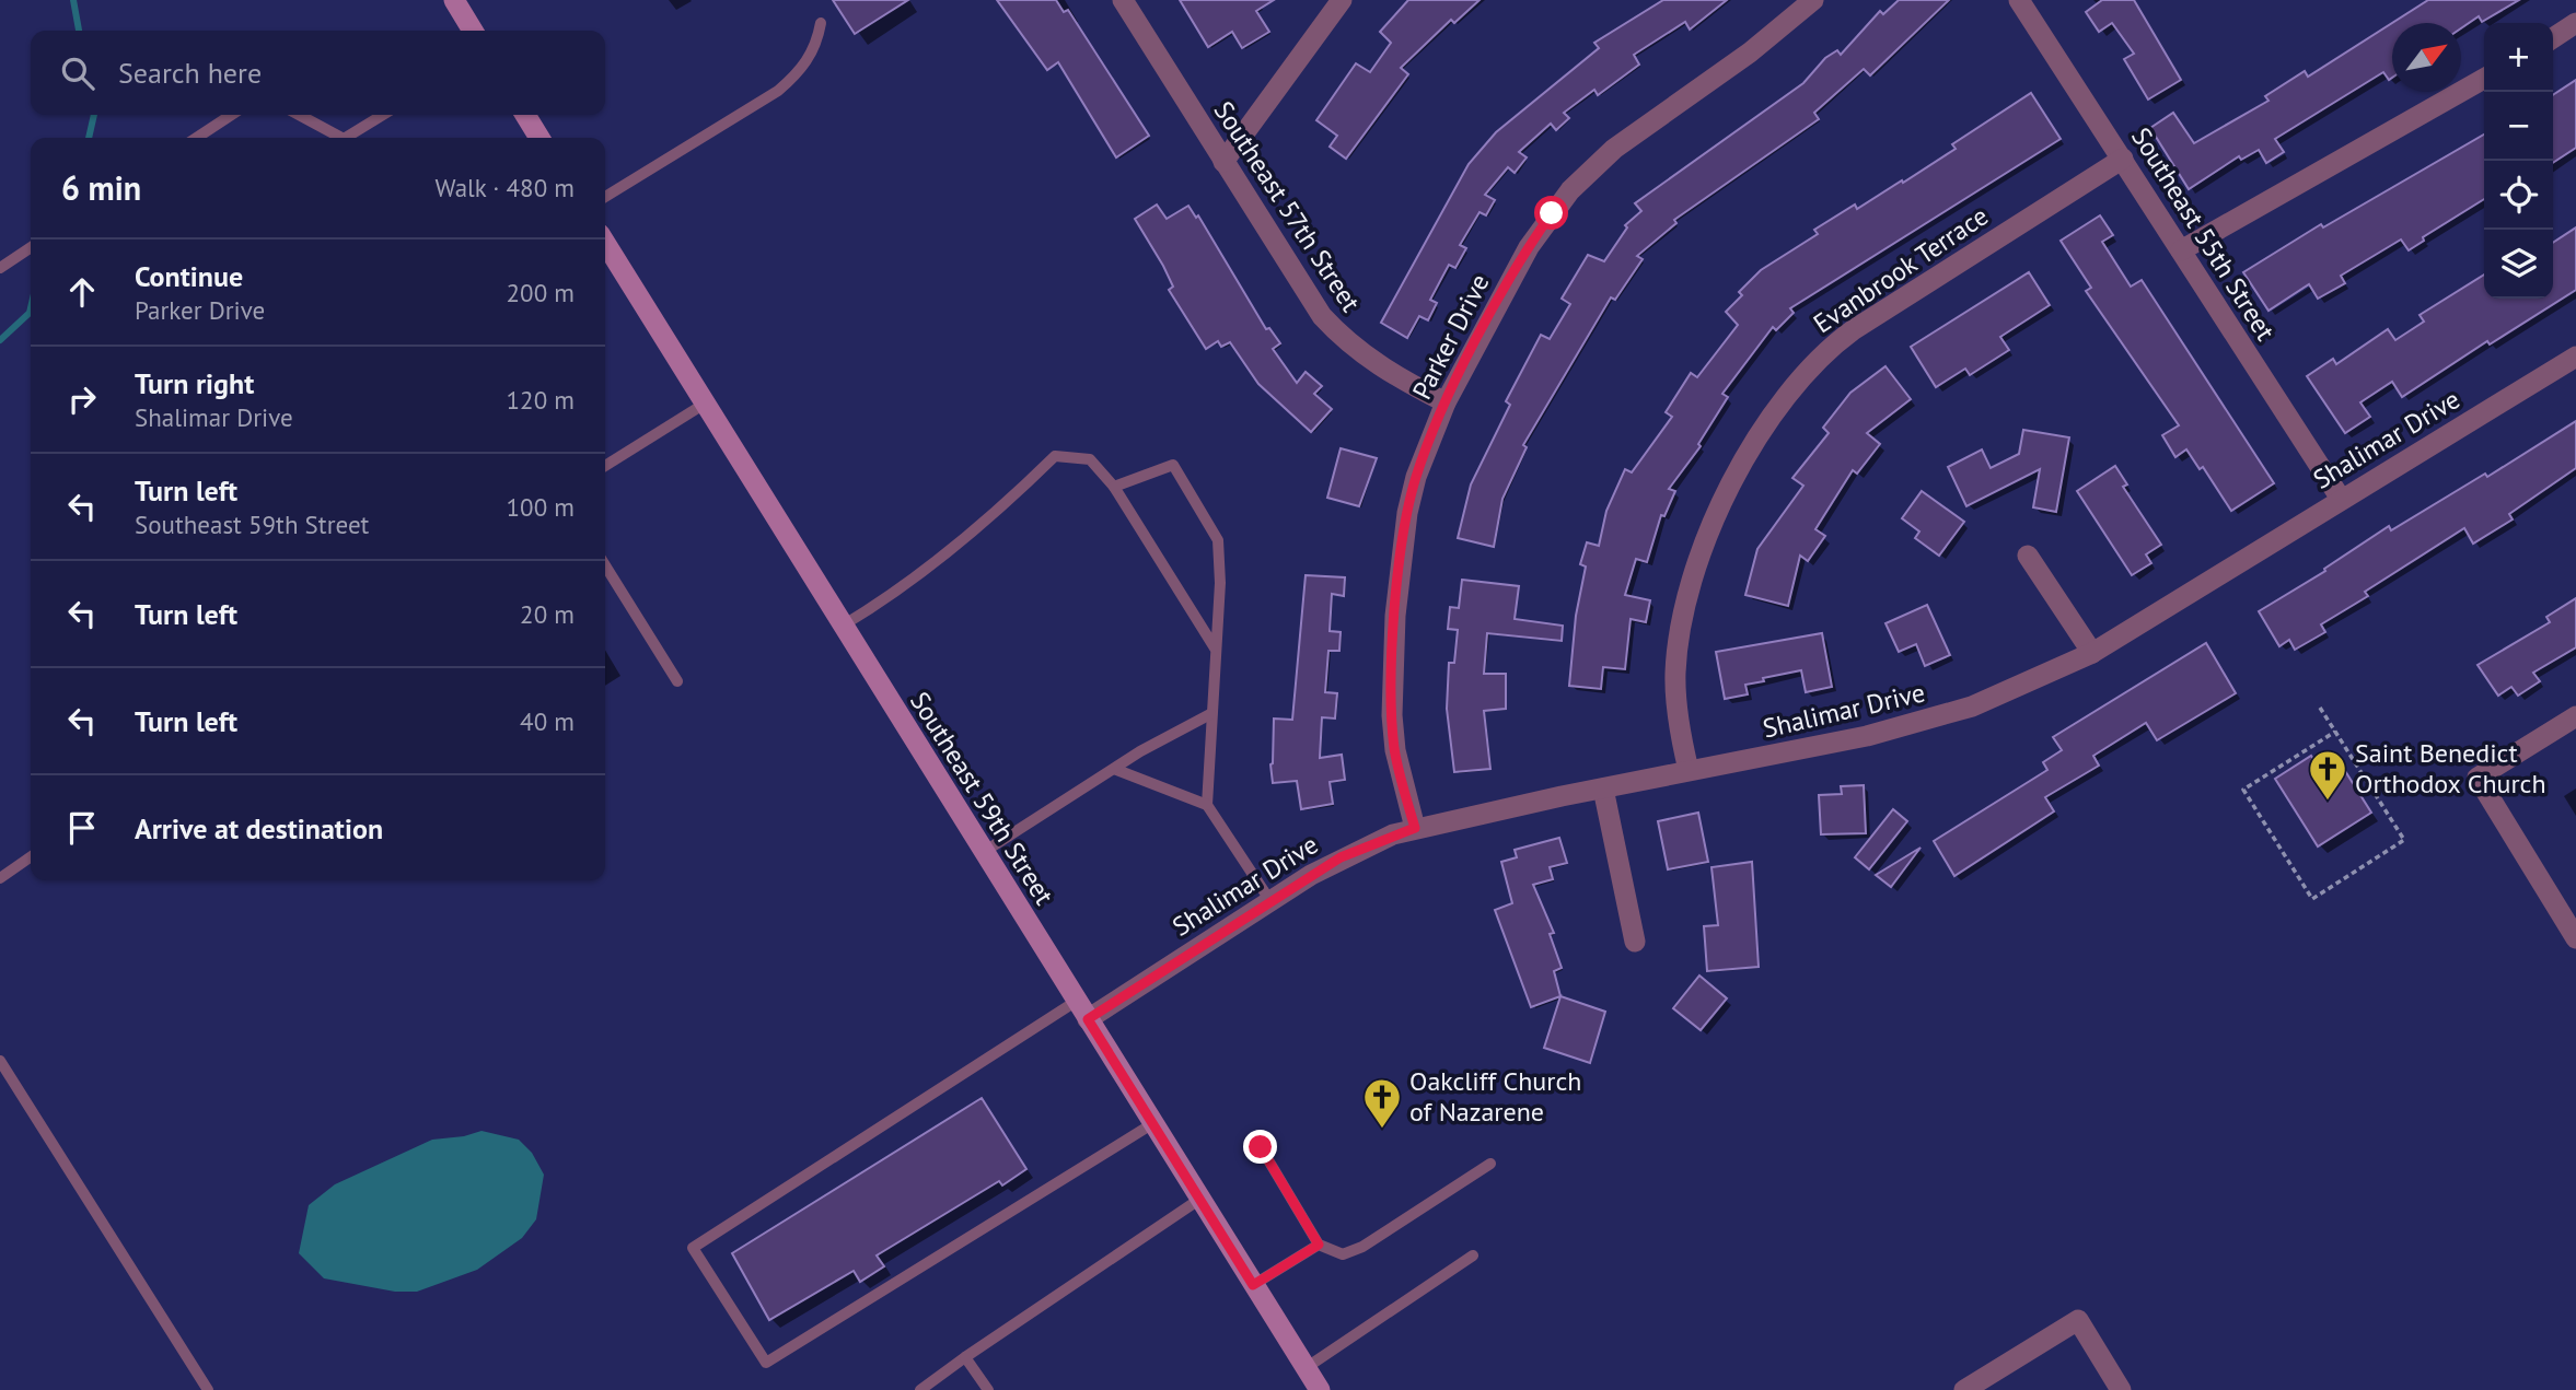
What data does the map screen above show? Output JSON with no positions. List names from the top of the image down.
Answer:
{
  "streets": {
    "main road": ["Southeast 59th Street"],
    "street": [
      "Southeast 57th Street",
      "Southeast 55th Street",
      "Evanbrook Terrace",
      "Parker Drive",
      "Shalimar Drive"
    ]
  },
  "crossings": [
    ["Southeast 57th Street", "Parker Drive"],
    ["Southeast 55th Street", "Evanbrook Terrace"],
    ["Southeast 55th Street", "Shalimar Drive"],
    ["Evanbrook Terrace", "Shalimar Drive"],
    ["Parker Drive", "Shalimar Drive"],
    ["Shalimar Drive", "Southeast 59th Street"]
  ],
  "places": {
    "church": ["Saint Benedict Orthodox Church", "Oakcliff Church of Nazarene"]
  },
  "north": "top right",
  "page": {
    "map_buttons": ["+", "−"],
    "search": "Search here",
    "heading": ["6 min", "Walk · 480 m"],
    "list": [
      ["Continue", "Parker Drive", "200 m"],
      ["Turn right", "Shalimar Drive", "120 m"],
      ["Turn left", "Southeast 59th Street", "100 m"],
      ["Turn left", "20 m"],
      ["Turn left", "40 m"],
      "Arrive at destination"
    ]
  }
}
